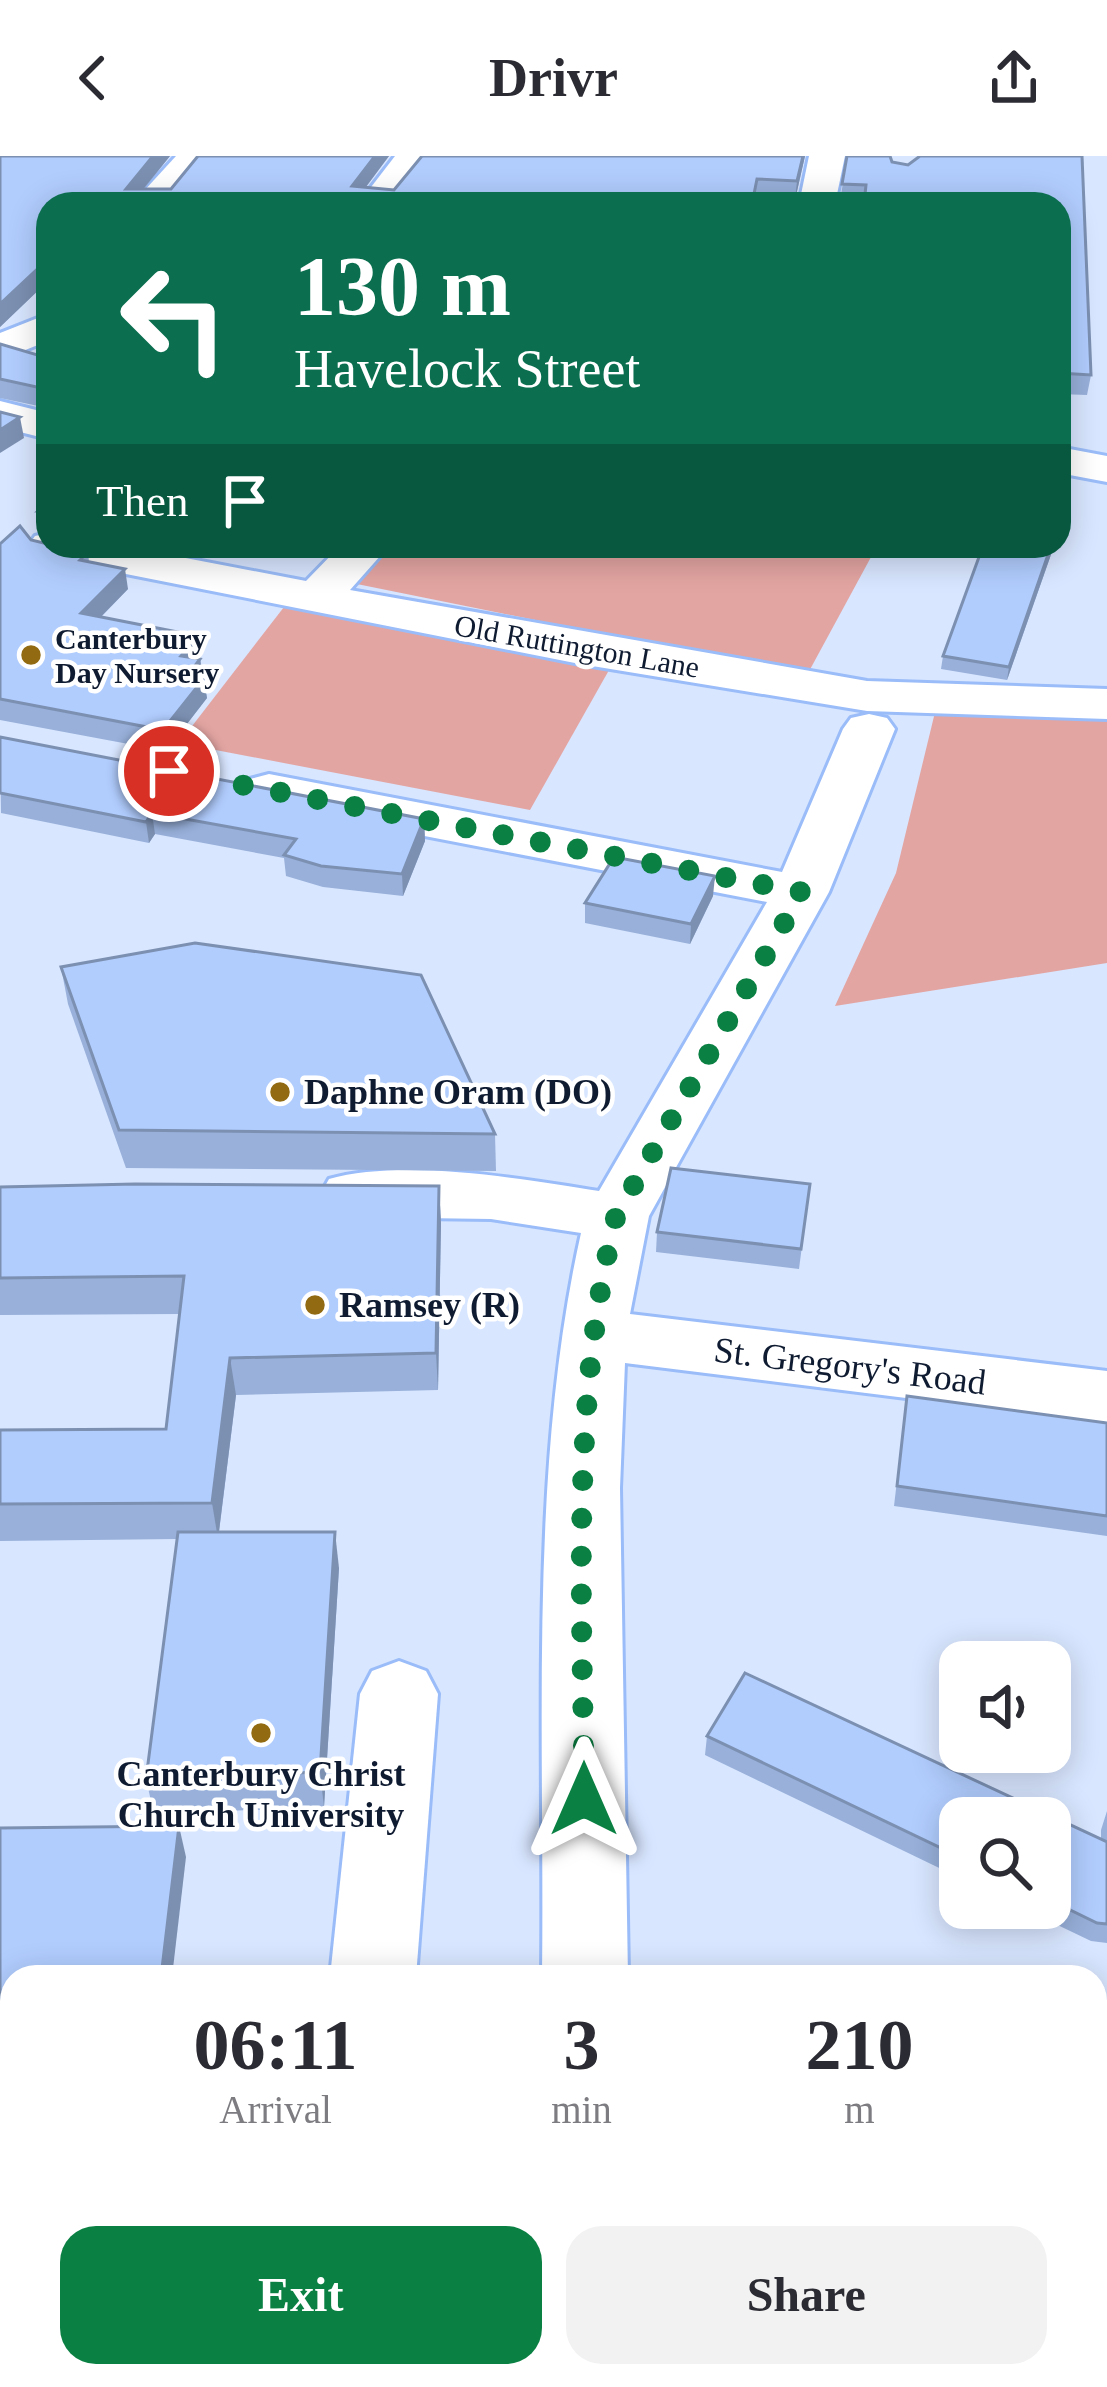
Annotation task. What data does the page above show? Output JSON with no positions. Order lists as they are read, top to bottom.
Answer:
{
  "streets": {
    "main road": ["Old Ruttington Lane", "St. Gregory's Road"]
  },
  "places": [
    "Canterbury Day Nursery",
    "Daphne Oram (DO)",
    "Ramsey (R)",
    "Canterbury Christ Church University"
  ],
  "page": {
    "header": "Drivr",
    "turn": ["130 m", "Havelock Street"],
    "then": "Then",
    "eta": [
      "06:11",
      "Arrival",
      "3",
      "min",
      "210",
      "m"
    ],
    "buttons": ["Exit", "Share"]
  }
}
